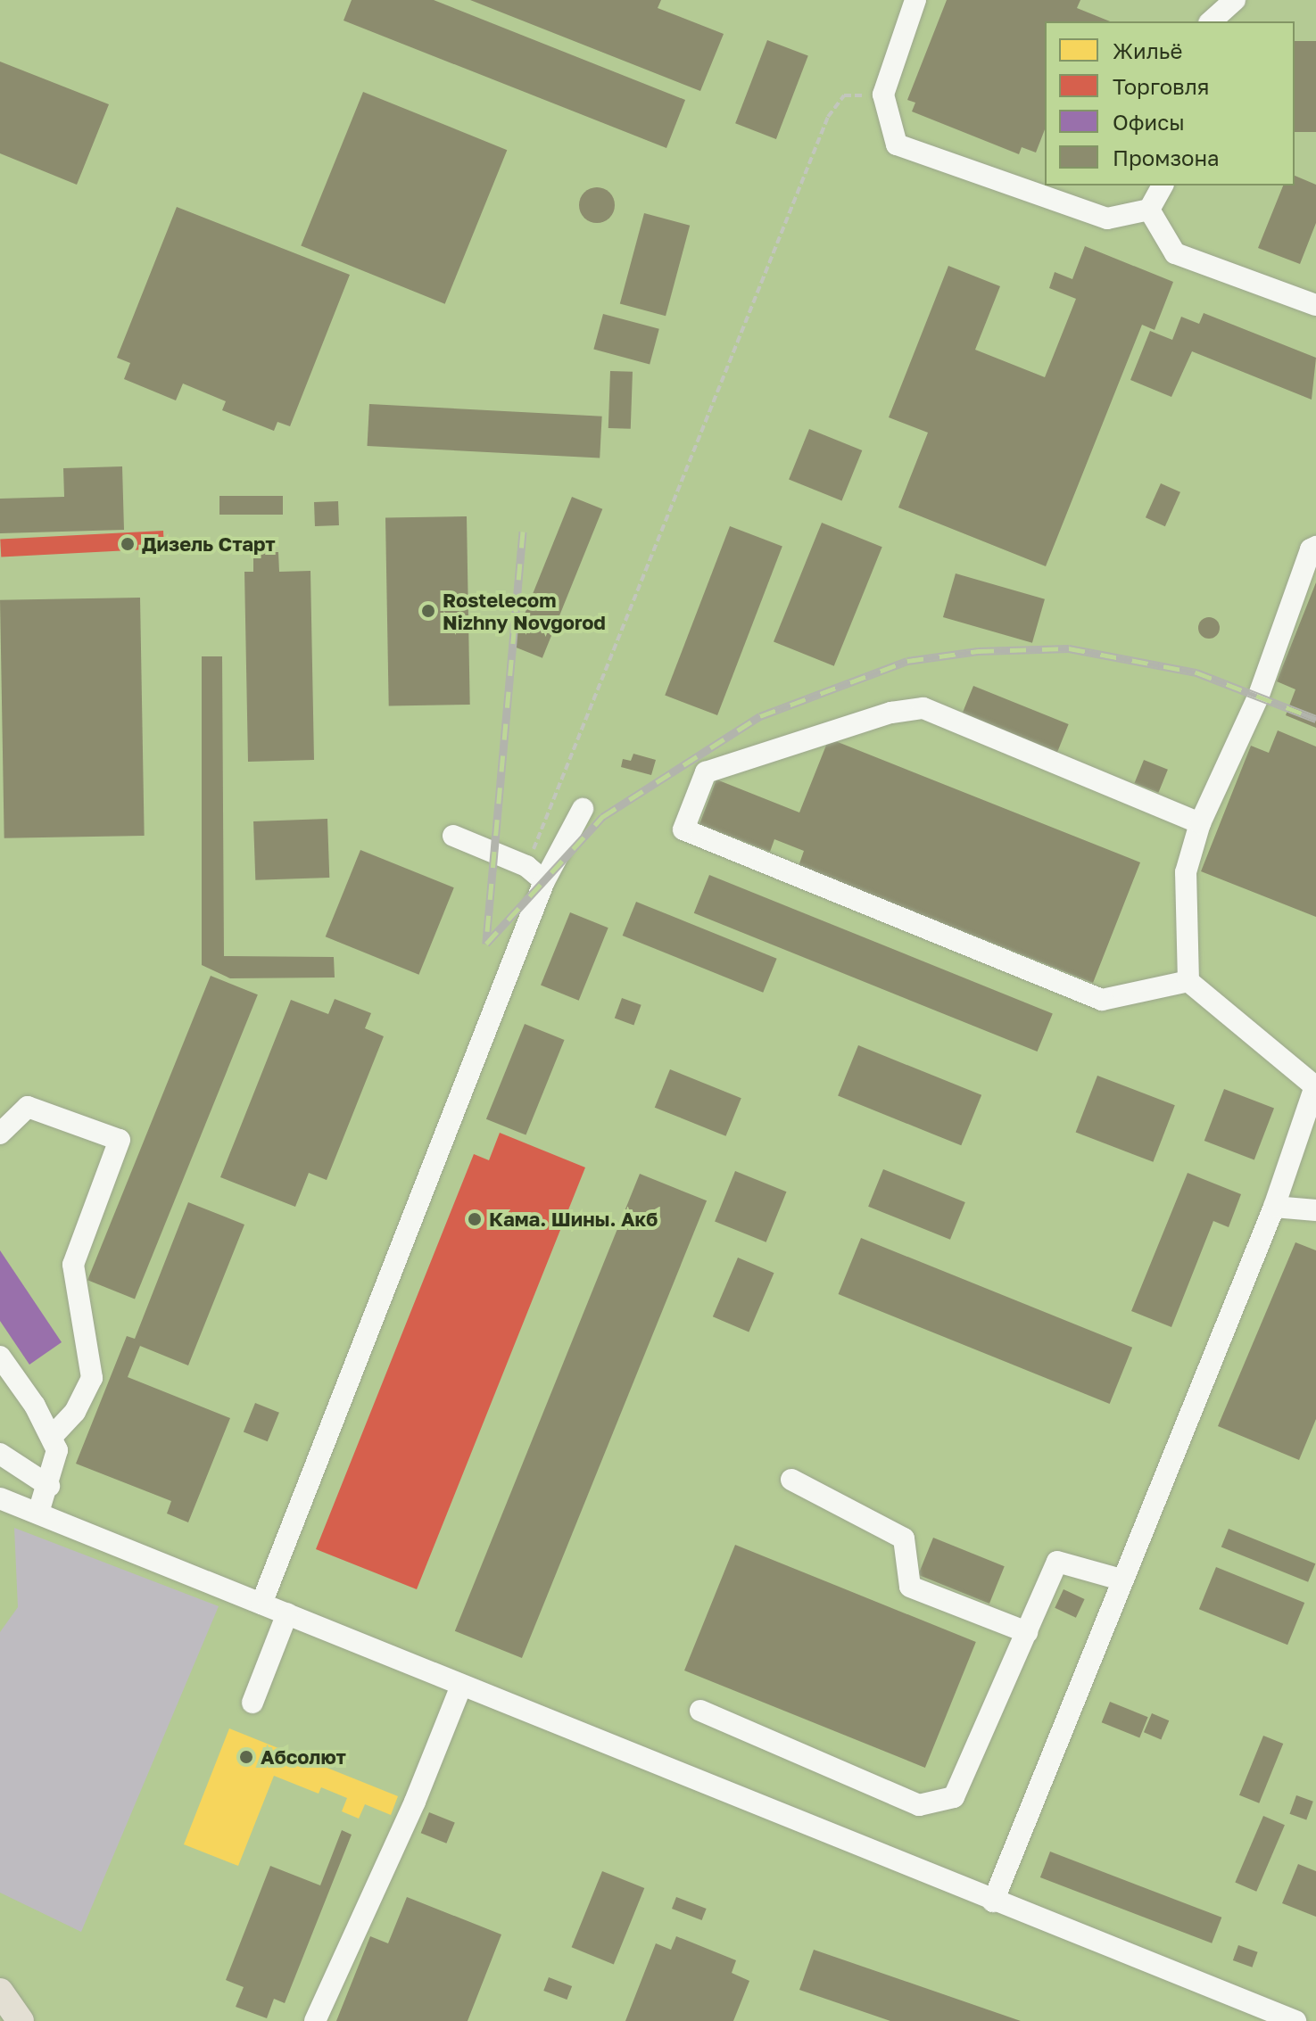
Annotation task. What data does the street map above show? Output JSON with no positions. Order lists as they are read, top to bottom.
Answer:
{
  "places": [
    "Дизель Старт",
    "Rostelecom Nizhny Novgorod",
    "Кама. Шины. Акб",
    "Абсолют"
  ],
  "legend": [
    "Жильё",
    "Торговля",
    "Офисы",
    "Промзона"
  ]
}
